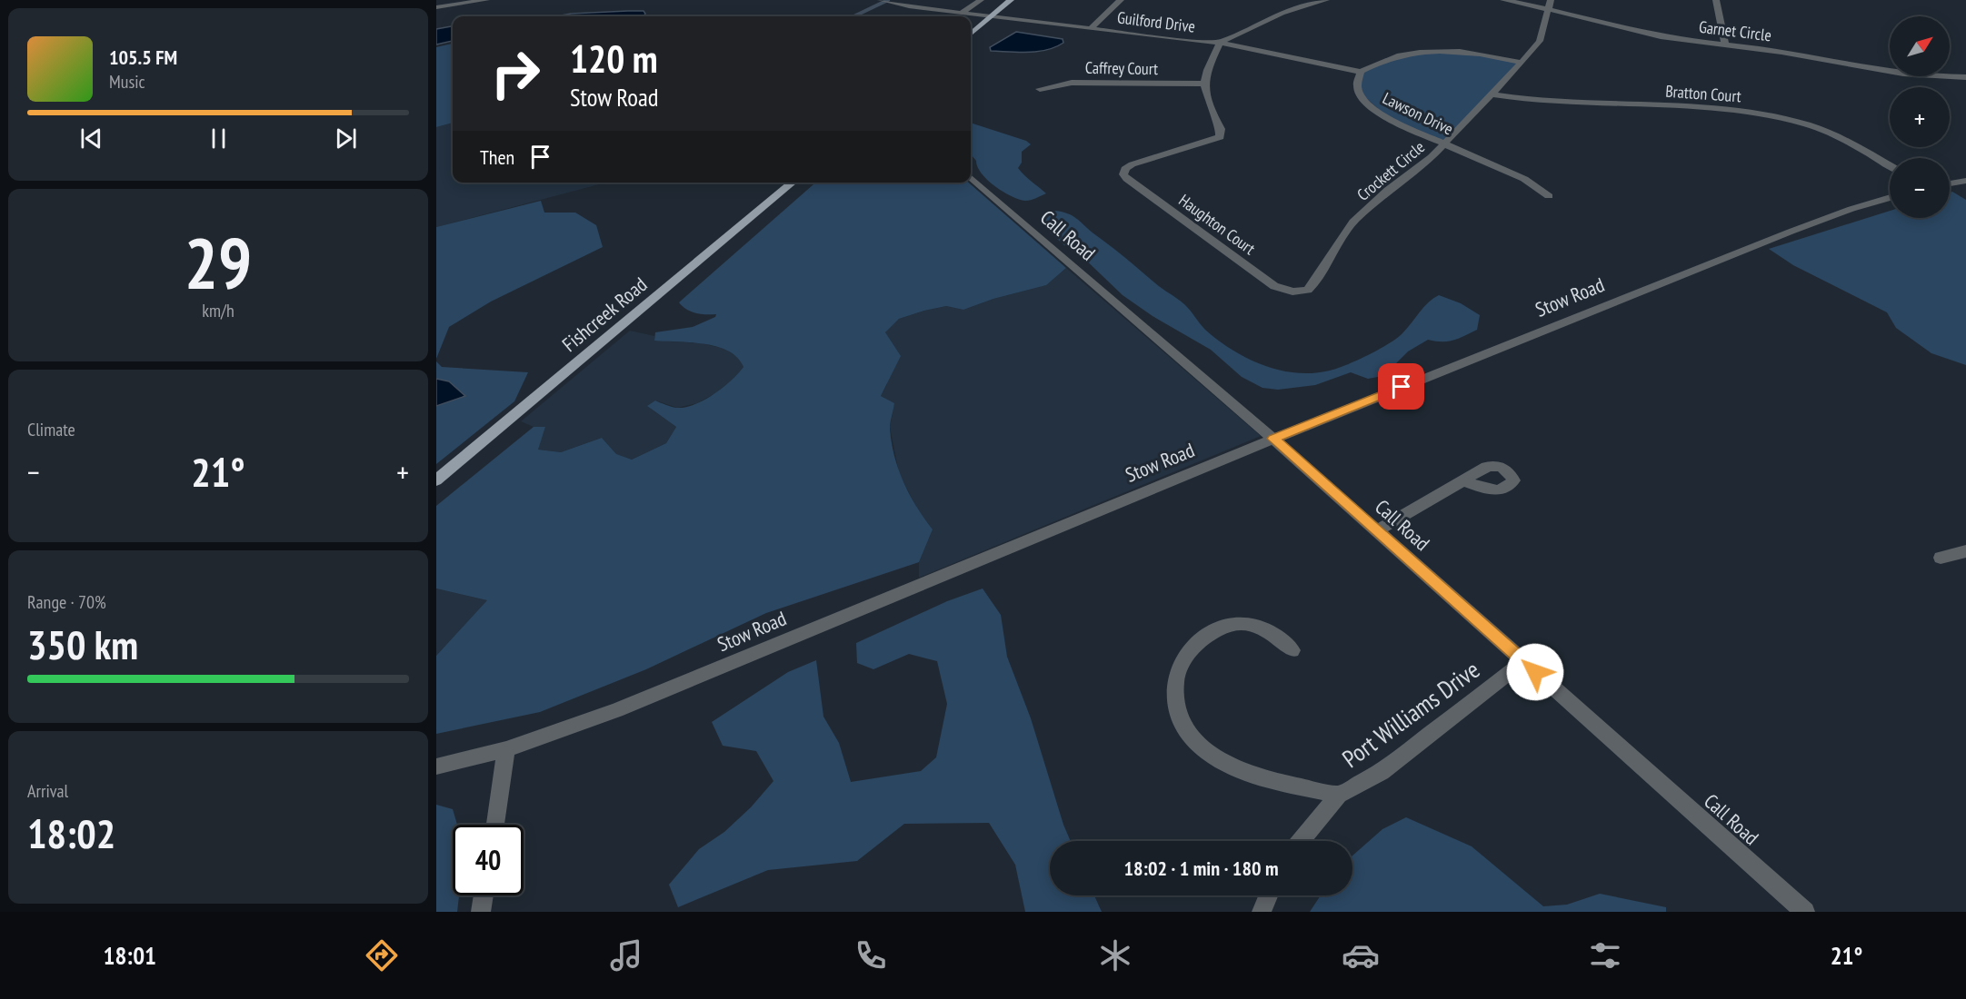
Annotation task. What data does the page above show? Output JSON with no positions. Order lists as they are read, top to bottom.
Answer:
{
  "streets": {
    "main road": ["Fishcreek Road"],
    "street": [
      "Guilford Drive",
      "Garnet Circle",
      "Caffrey Court",
      "Bratton Court",
      "Lawson Drive",
      "Crockett Circle",
      "Haughton Court",
      "Call Road",
      "Stow Road",
      "Port Williams Drive"
    ]
  },
  "crossings": [
    ["Guilford Drive", "Lawson Drive"],
    ["Garnet Circle", "Crockett Circle"],
    ["Caffrey Court", "Haughton Court"],
    ["Bratton Court", "Crockett Circle"],
    ["Lawson Drive", "Crockett Circle"],
    ["Crockett Circle", "Haughton Court"],
    ["Call Road", "Stow Road"],
    ["Call Road", "Port Williams Drive"]
  ],
  "north": "top right",
  "page": {
    "map_buttons": ["+", "−"],
    "turn": ["120 m", "Stow Road"],
    "song": ["105.5 FM", "Music"],
    "then": "Then",
    "tile": [
      ["29", "km/h"],
      "Climate",
      ["Range · 70%", "350 km"],
      ["Arrival", "18:02"]
    ],
    "heat": ["−", "21°", "+"],
    "limit": "40",
    "trip": "18:02 · 1 min · 180 m",
    "tabs": ["18:01", "21°"]
  }
}
